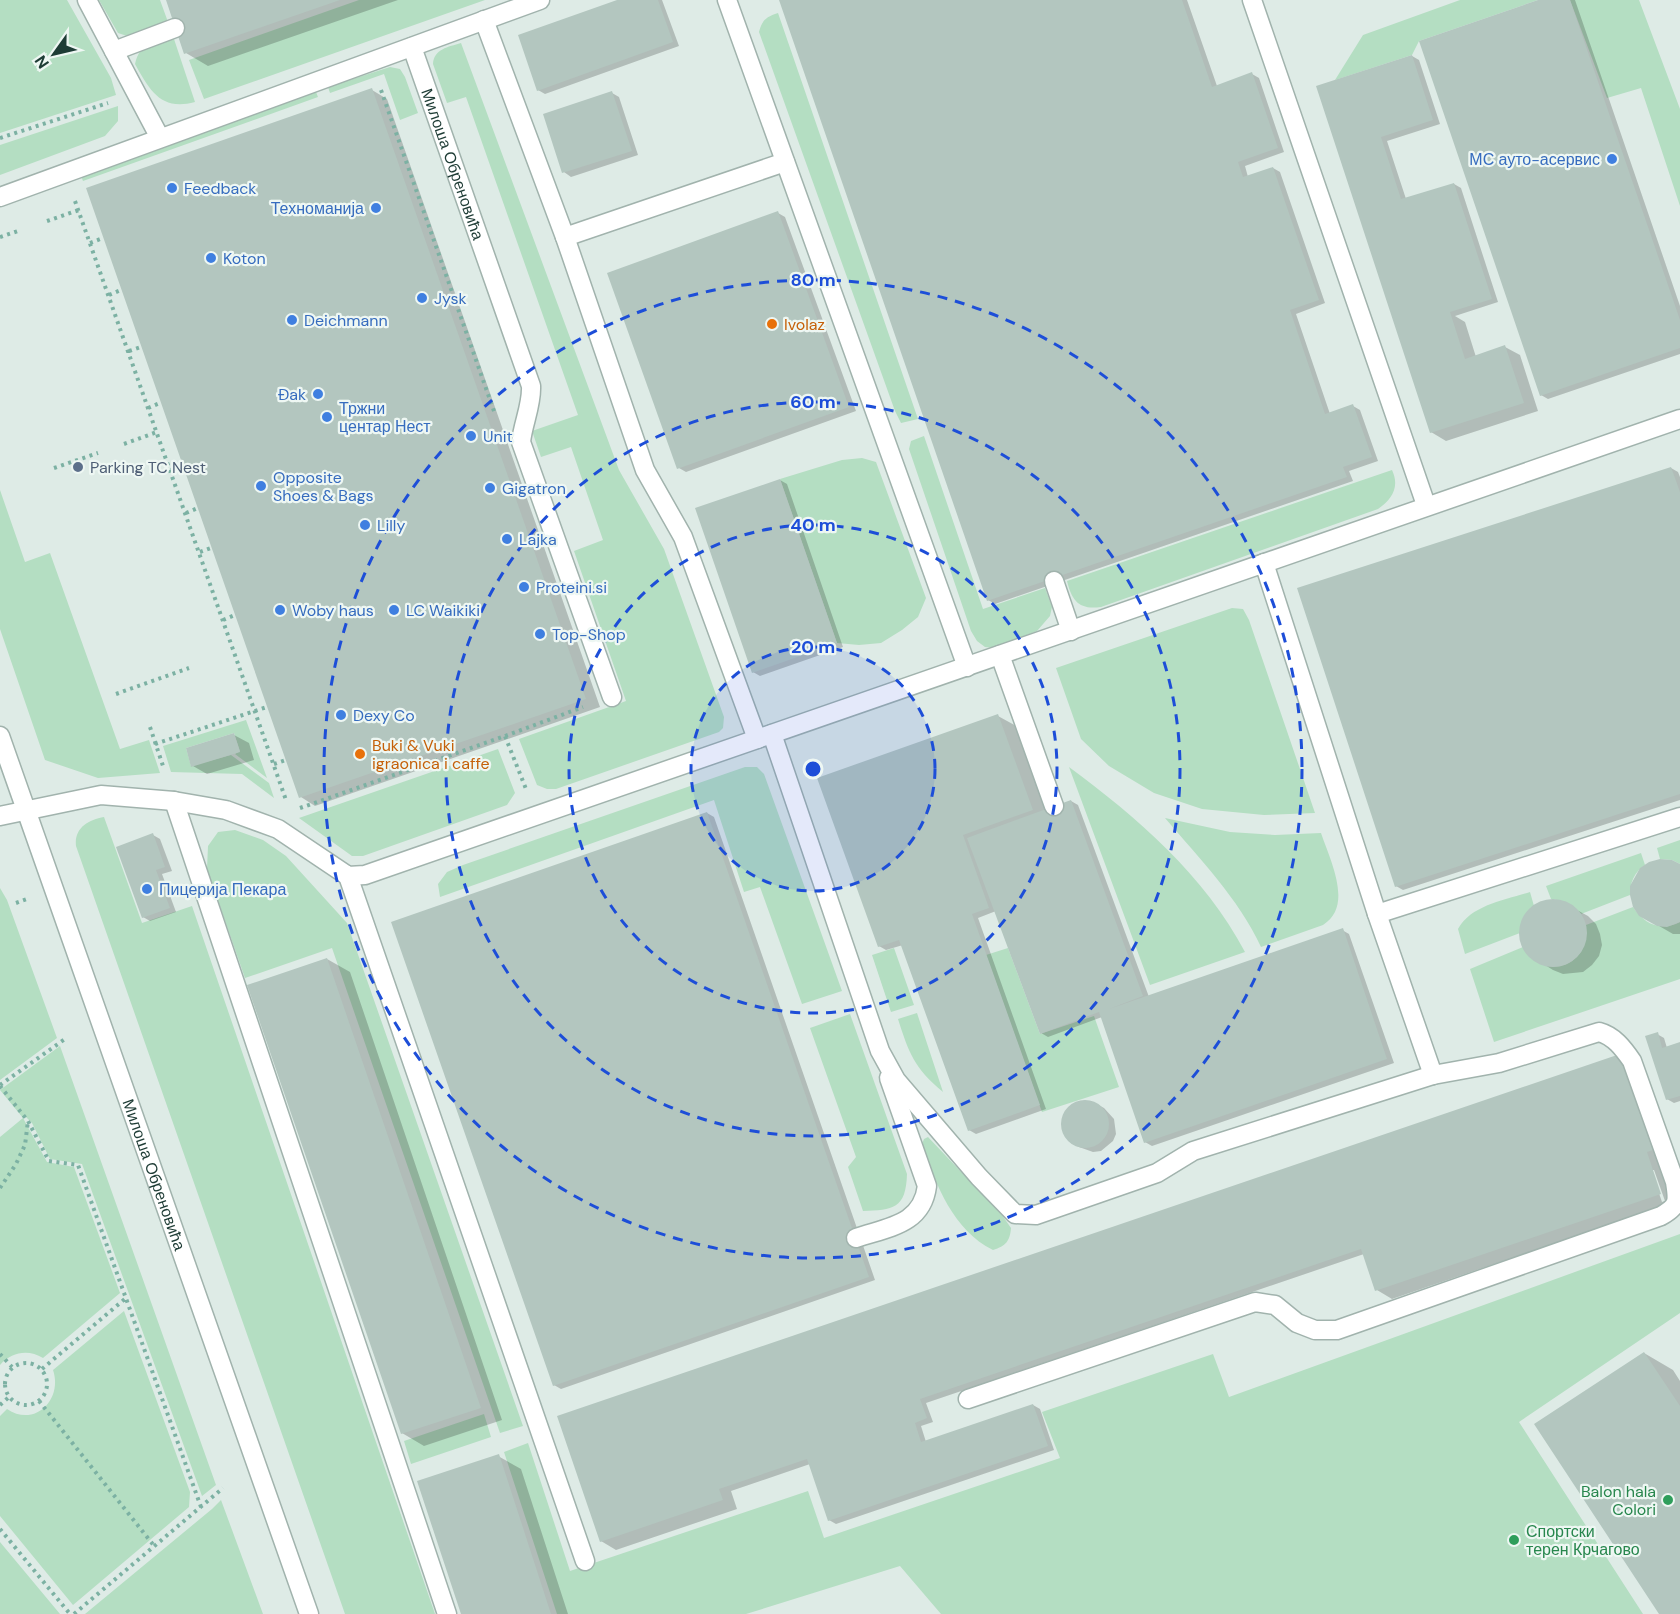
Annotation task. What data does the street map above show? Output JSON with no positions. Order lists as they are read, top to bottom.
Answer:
{
  "streets": {
    "street": ["Милоша Обреновића"]
  },
  "places": [
    "МС ауто-асервис",
    "Feedback",
    "Техноманија",
    "Koton",
    "Jysk",
    "Deichmann",
    "Ivolaz",
    "Đak",
    "Тржни центар Нест",
    "Unit",
    "Parking TC Nest",
    "Opposite Shoes & Bags",
    "Gigatron",
    "Lilly",
    "Lajka",
    "Proteini.si",
    "Woby haus",
    "LC Waikiki",
    "Top-Shop",
    "Dexy Co",
    "Buki & Vuki igraonica i caffe",
    "Пицерија Пекара",
    "Balon hala Colori",
    "Спортски терен Крчагово"
  ],
  "north": "bottom left",
  "rings": [
    "80 m",
    "60 m",
    "40 m",
    "20 m"
  ]
}
